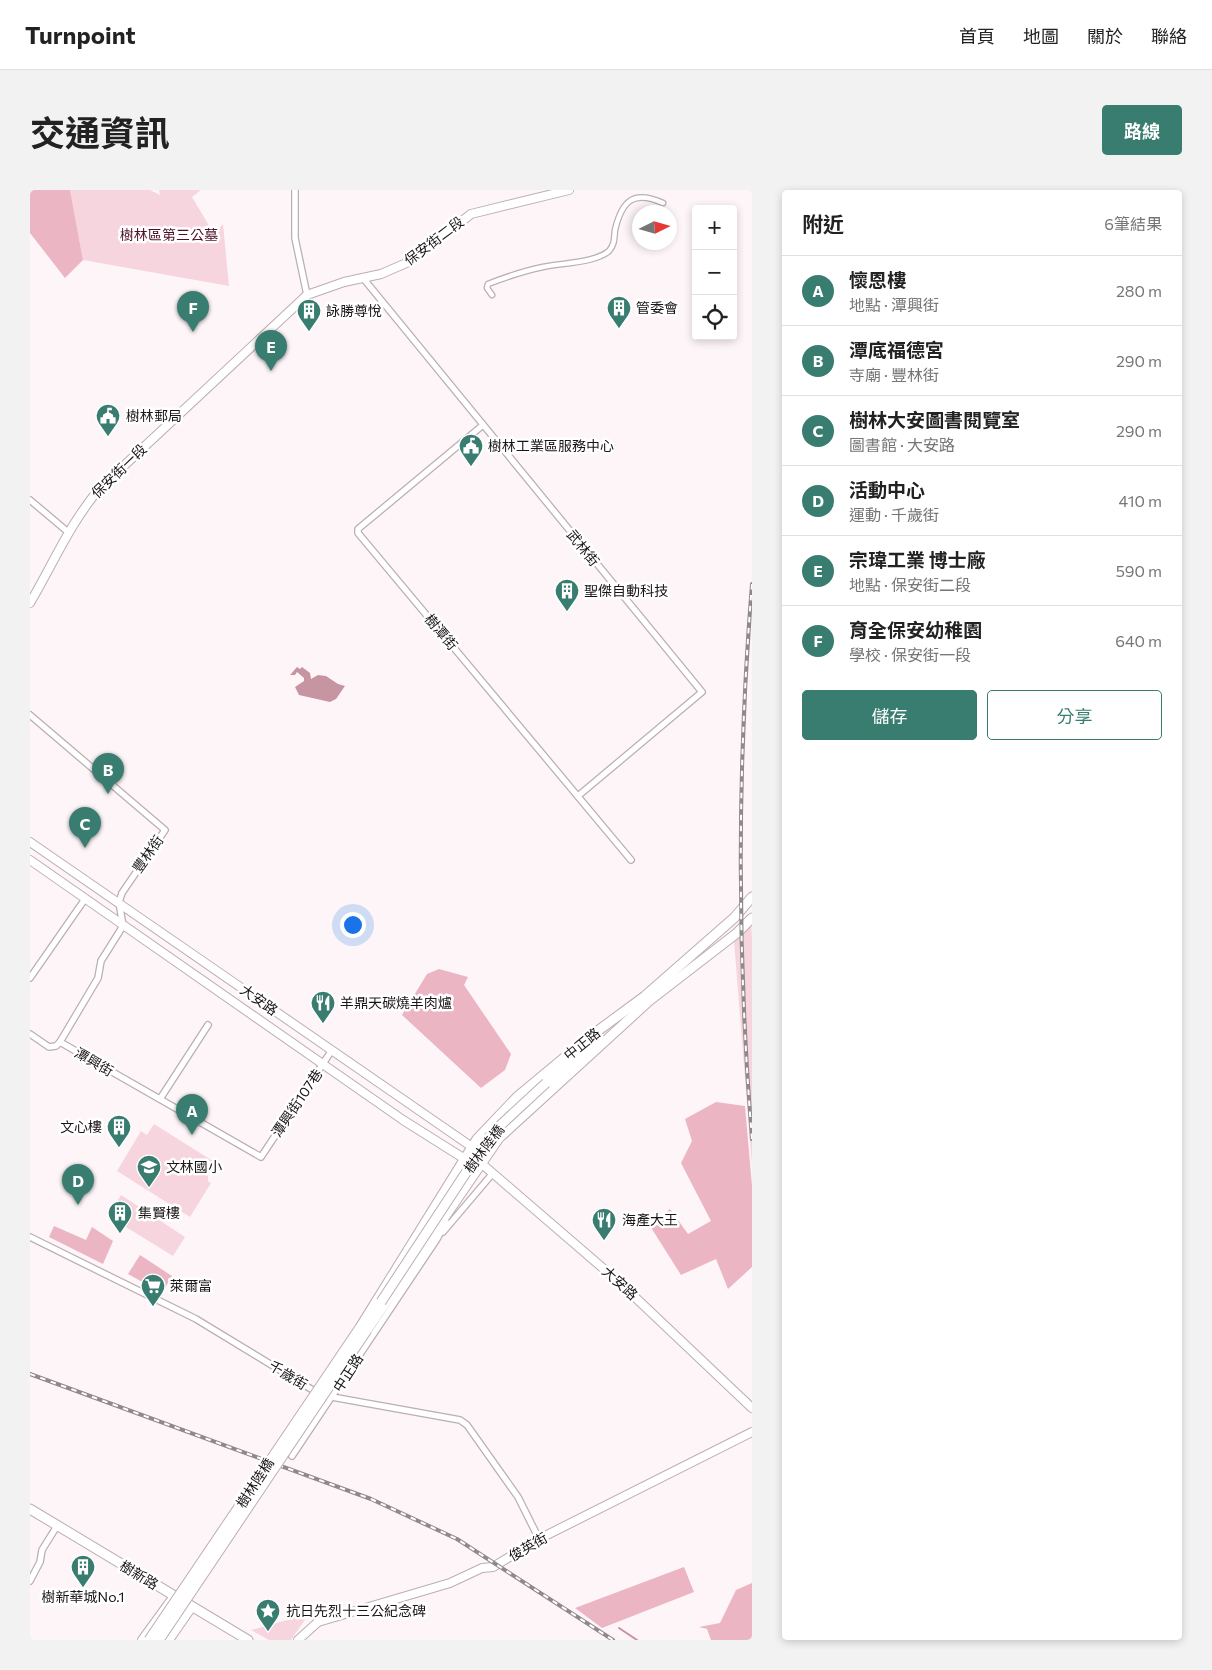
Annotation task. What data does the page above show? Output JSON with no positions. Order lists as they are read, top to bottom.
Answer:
{
  "streets": {
    "main road": ["中正路", "樹林陸橋", "樹新路"],
    "street": [
      "保安街二段",
      "保安街一段",
      "武林街",
      "樹潭街",
      "豐林街",
      "大安路",
      "潭興街",
      "潭興街107巷",
      "千歲街",
      "俊英街"
    ]
  },
  "crossings": [
    ["保安街二段", "保安街一段"],
    ["保安街二段", "武林街"],
    ["武林街", "樹潭街"],
    ["豐林街", "大安路"],
    ["大安路", "中正路"],
    ["大安路", "潭興街107巷"],
    ["中正路", "樹林陸橋"],
    ["中正路", "千歲街"],
    ["潭興街", "潭興街107巷"],
    ["千歲街", "俊英街"]
  ],
  "parks": ["樹林區第三公墓"],
  "places": {
    "building": [
      "管委會",
      "詠勝尊悅",
      "聖傑自動科技",
      "文心樓",
      "集賢樓",
      "樹新華城No.1"
    ],
    "public building": ["樹林郵局", "樹林工業區服務中心"],
    "restaurant": ["羊鼎天碳燒羊肉爐", "海產大王"],
    "school or university": ["文林國小"],
    "supermarket": ["萊爾富"],
    "place": ["抗日先烈十三公紀念碑"]
  },
  "north": "right",
  "page": {
    "header": "Turnpoint",
    "nav": [
      "首頁",
      "地圖",
      "關於",
      "聯絡"
    ],
    "title": "交通資訊",
    "buttons": [
      "路線",
      ["儲存", "分享"]
    ],
    "heading": ["附近", "6筆結果"],
    "map_buttons": ["+", "−"],
    "list": [
      {
        "mark": "A",
        "name": "懷恩樓",
        "note": "地點 · 潭興街",
        "value": "280 m"
      },
      {
        "mark": "B",
        "name": "潭底福德宮",
        "note": "寺廟 · 豐林街",
        "value": "290 m"
      },
      {
        "mark": "C",
        "name": "樹林大安圖書閱覽室",
        "note": "圖書館 · 大安路",
        "value": "290 m"
      },
      {
        "mark": "D",
        "name": "活動中心",
        "note": "運動 · 千歲街",
        "value": "410 m"
      },
      {
        "mark": "E",
        "name": "宗瑋工業 博士廠",
        "note": "地點 · 保安街二段",
        "value": "590 m"
      },
      {
        "mark": "F",
        "name": "育全保安幼稚園",
        "note": "學校 · 保安街一段",
        "value": "640 m"
      }
    ],
    "pins": [
      "F",
      "E",
      "B",
      "C",
      "A",
      "D"
    ]
  }
}
